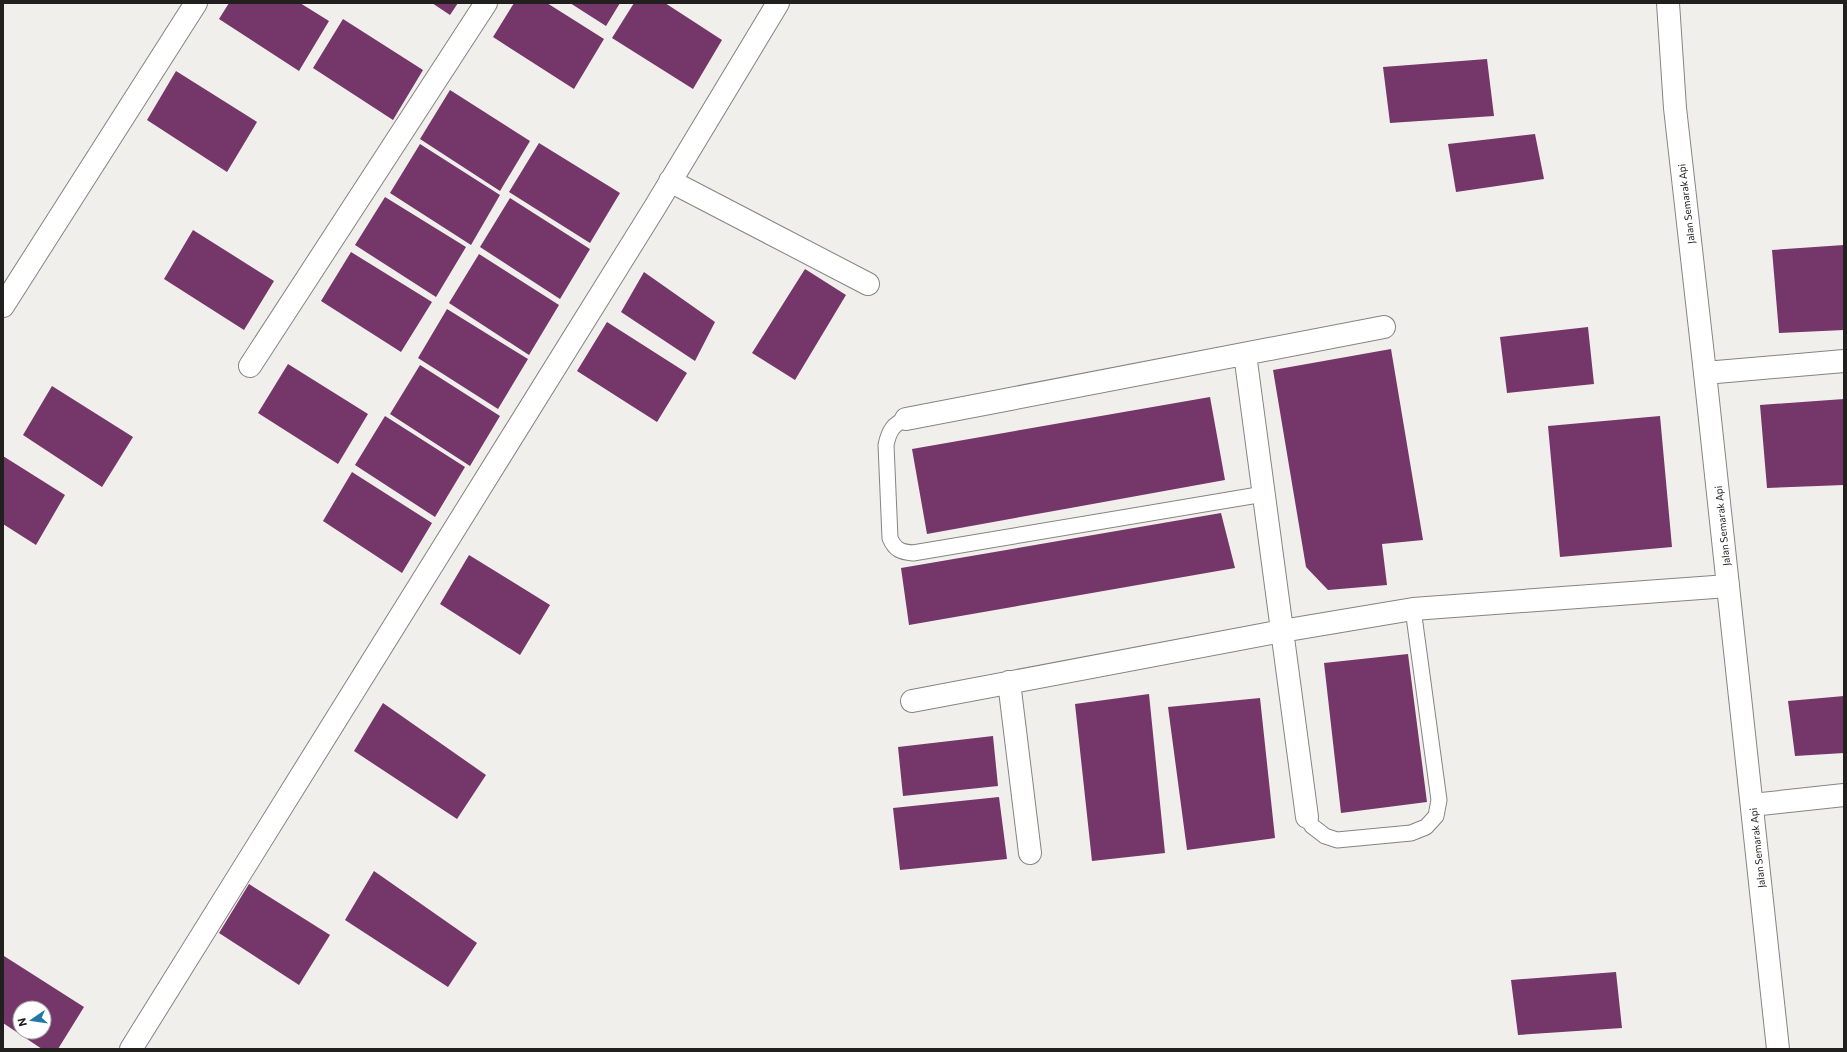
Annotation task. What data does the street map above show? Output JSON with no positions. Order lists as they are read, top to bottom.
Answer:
{
  "streets": {
    "street": ["Jalan Semarak Api"]
  },
  "north": "left"
}
